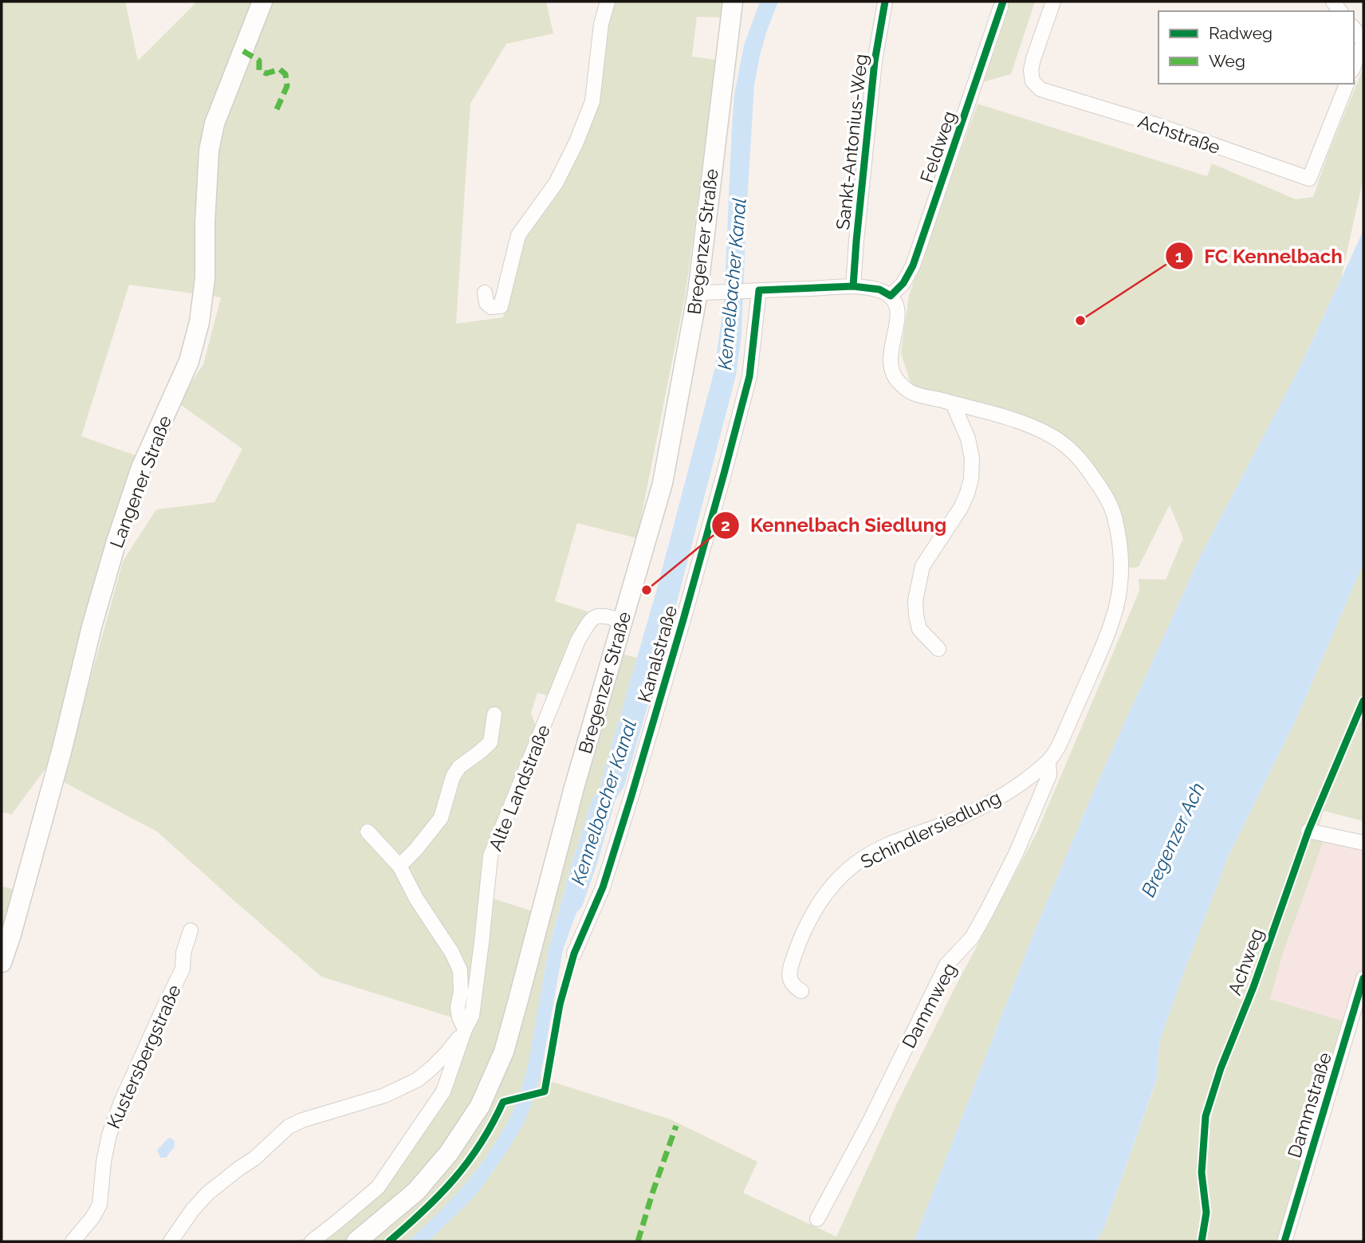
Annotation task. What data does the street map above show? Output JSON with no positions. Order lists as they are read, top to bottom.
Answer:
{
  "streets": {
    "main road": ["Bregenzer Straße", "Langener Straße"],
    "street": [
      "Achstraße",
      "Sankt-Antonius-Weg",
      "Feldweg",
      "Kanalstraße",
      "Alte Landstraße",
      "Schindlersiedlung",
      "Dammweg",
      "Kustersbergstraße",
      "Dammstraße"
    ],
    "cycle path": ["Achweg"]
  },
  "crossings": [
    ["Feldweg", "Schindlersiedlung"],
    ["Bregenzer Straße", "Alte Landstraße"],
    ["Schindlersiedlung", "Dammweg"]
  ],
  "water": ["Kennelbacher Kanal", "Bregenzer Ach"],
  "places": ["FC Kennelbach", "Kennelbach Siedlung"],
  "legend": ["Radweg", "Weg"]
}
